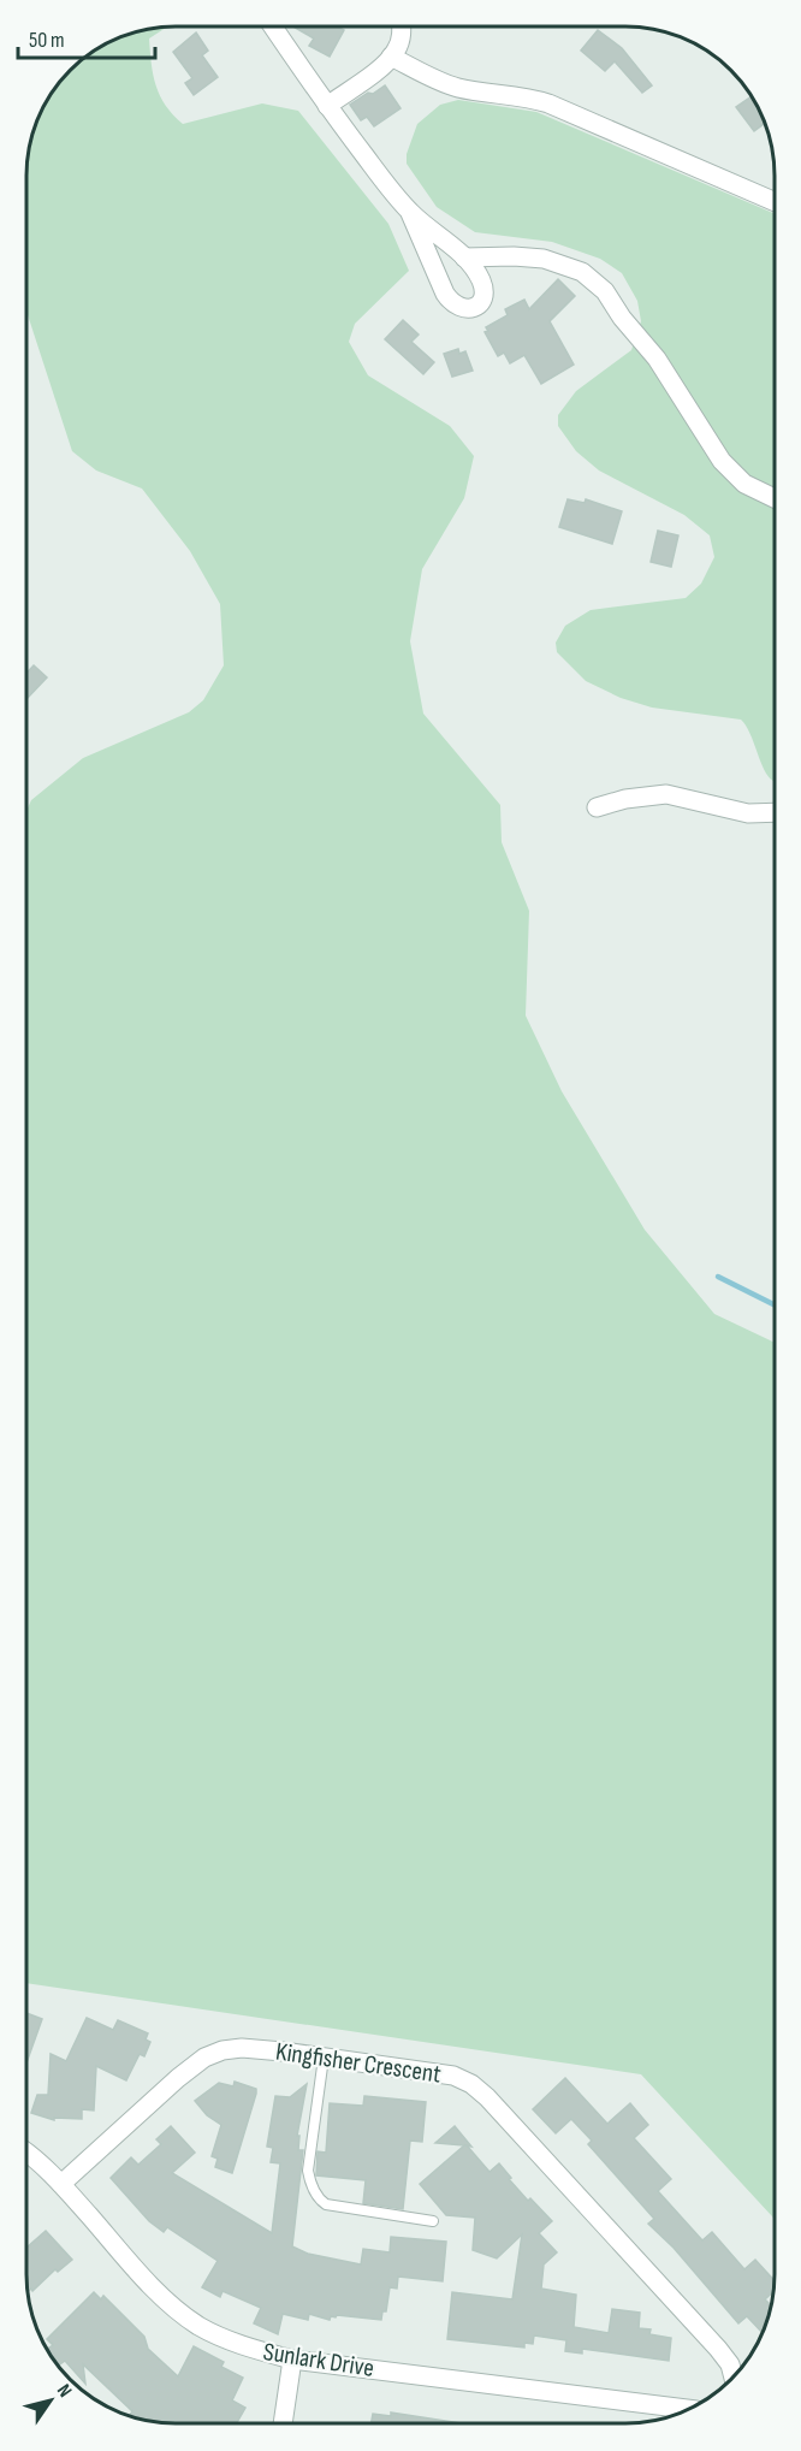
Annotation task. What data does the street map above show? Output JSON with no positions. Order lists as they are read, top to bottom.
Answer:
{
  "streets": {
    "street": ["Kingfisher Crescent", "Sunlark Drive"]
  },
  "crossings": [
    ["Kingfisher Crescent", "Sunlark Drive"]
  ],
  "scale_bar": "50 m",
  "north": "top right"
}
